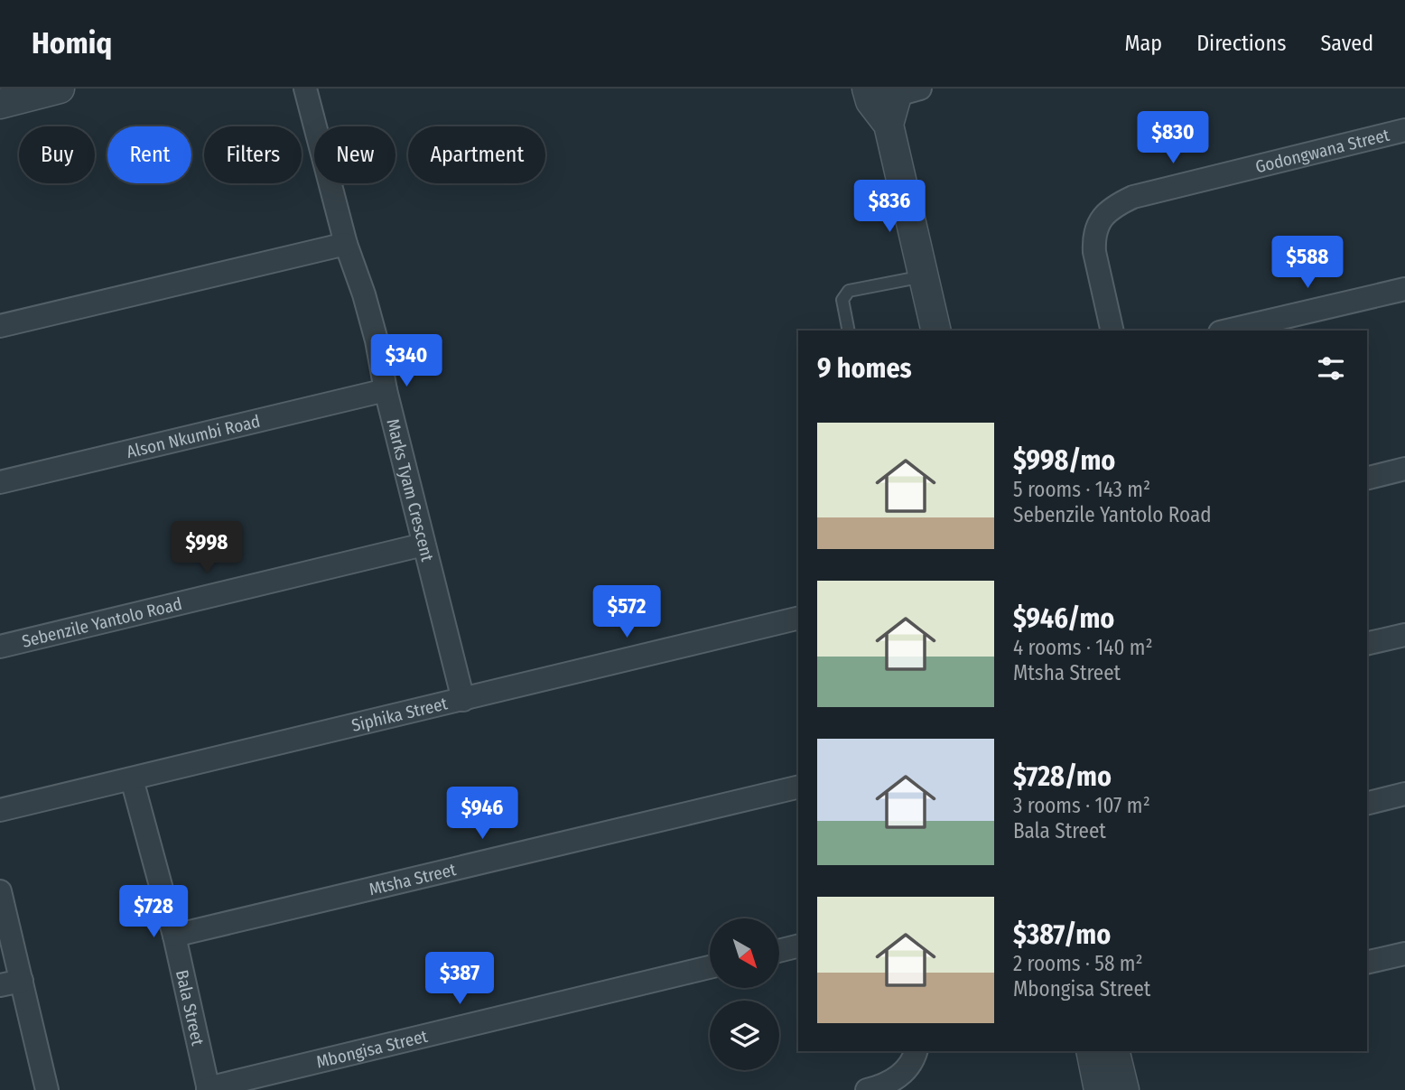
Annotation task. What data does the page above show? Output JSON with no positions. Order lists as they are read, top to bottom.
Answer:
{
  "streets": {
    "street": [
      "Godongwana Street",
      "Alson Nkumbi Road",
      "Marks Tyam Crescent",
      "Sebenzile Yantolo Road",
      "Siphika Street",
      "Mtsha Street",
      "Bala Street",
      "Mbongisa Street"
    ]
  },
  "crossings": [
    ["Alson Nkumbi Road", "Marks Tyam Crescent"],
    ["Marks Tyam Crescent", "Sebenzile Yantolo Road"],
    ["Marks Tyam Crescent", "Siphika Street"],
    ["Siphika Street", "Bala Street"],
    ["Mtsha Street", "Bala Street"],
    ["Bala Street", "Mbongisa Street"]
  ],
  "north": "bottom right",
  "page": {
    "header": "Homiq",
    "nav": ["Map", "Directions", "Saved"],
    "price": [
      "$830",
      "$836",
      "$588",
      "$340",
      "$998",
      "$572",
      "$946",
      "$728",
      "$387"
    ],
    "chip": [
      "Buy",
      "Rent",
      "Filters",
      "New",
      "Apartment"
    ],
    "heading": "9 homes",
    "list": [
      {
        "name": "$998/mo",
        "note": "5 rooms · 143 m² · Sebenzile Yantolo Road"
      },
      {
        "name": "$946/mo",
        "note": "4 rooms · 140 m² · Mtsha Street"
      },
      {
        "name": "$728/mo",
        "note": "3 rooms · 107 m² · Bala Street"
      },
      {
        "name": "$387/mo",
        "note": "2 rooms · 58 m² · Mbongisa Street"
      }
    ]
  }
}
